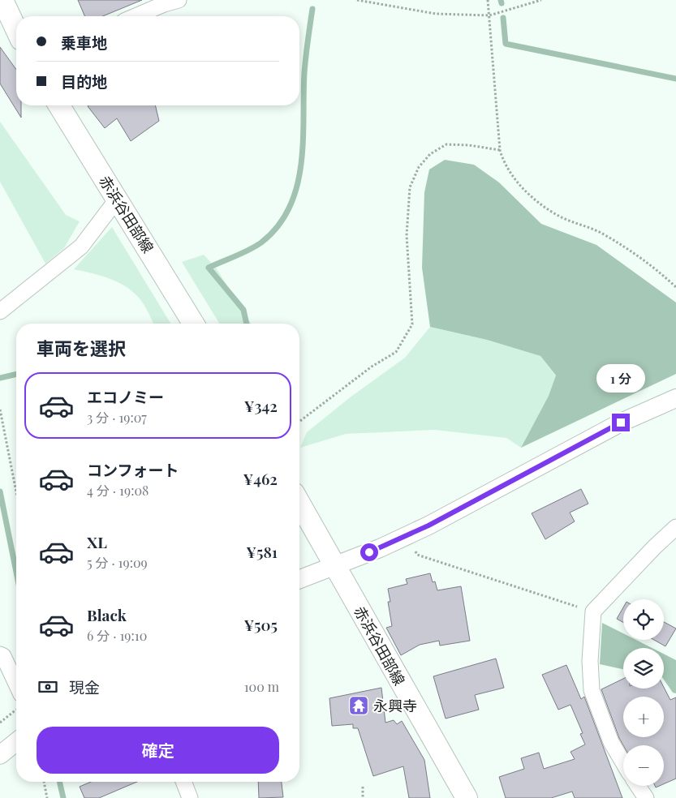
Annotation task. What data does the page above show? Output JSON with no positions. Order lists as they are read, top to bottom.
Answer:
{
  "streets": {
    "main road": ["赤浜谷田部線"]
  },
  "places": {
    "temple": ["永興寺"]
  },
  "page": {
    "banner": ["乗車地", "目的地"],
    "heading": "車両を選択",
    "bubble": "1 分",
    "list": [
      {
        "name": "エコノミー",
        "note": "3 分 · 19:07",
        "value": "¥342"
      },
      {
        "name": "コンフォート",
        "note": "4 分 · 19:08",
        "value": "¥462"
      },
      {
        "name": "XL",
        "note": "5 分 · 19:09",
        "value": "¥581"
      },
      {
        "name": "Black",
        "note": "6 分 · 19:10",
        "value": "¥505"
      }
    ],
    "map_buttons": ["+", "−"],
    "pay": ["現金", "100 m"],
    "buttons": "確定"
  }
}
